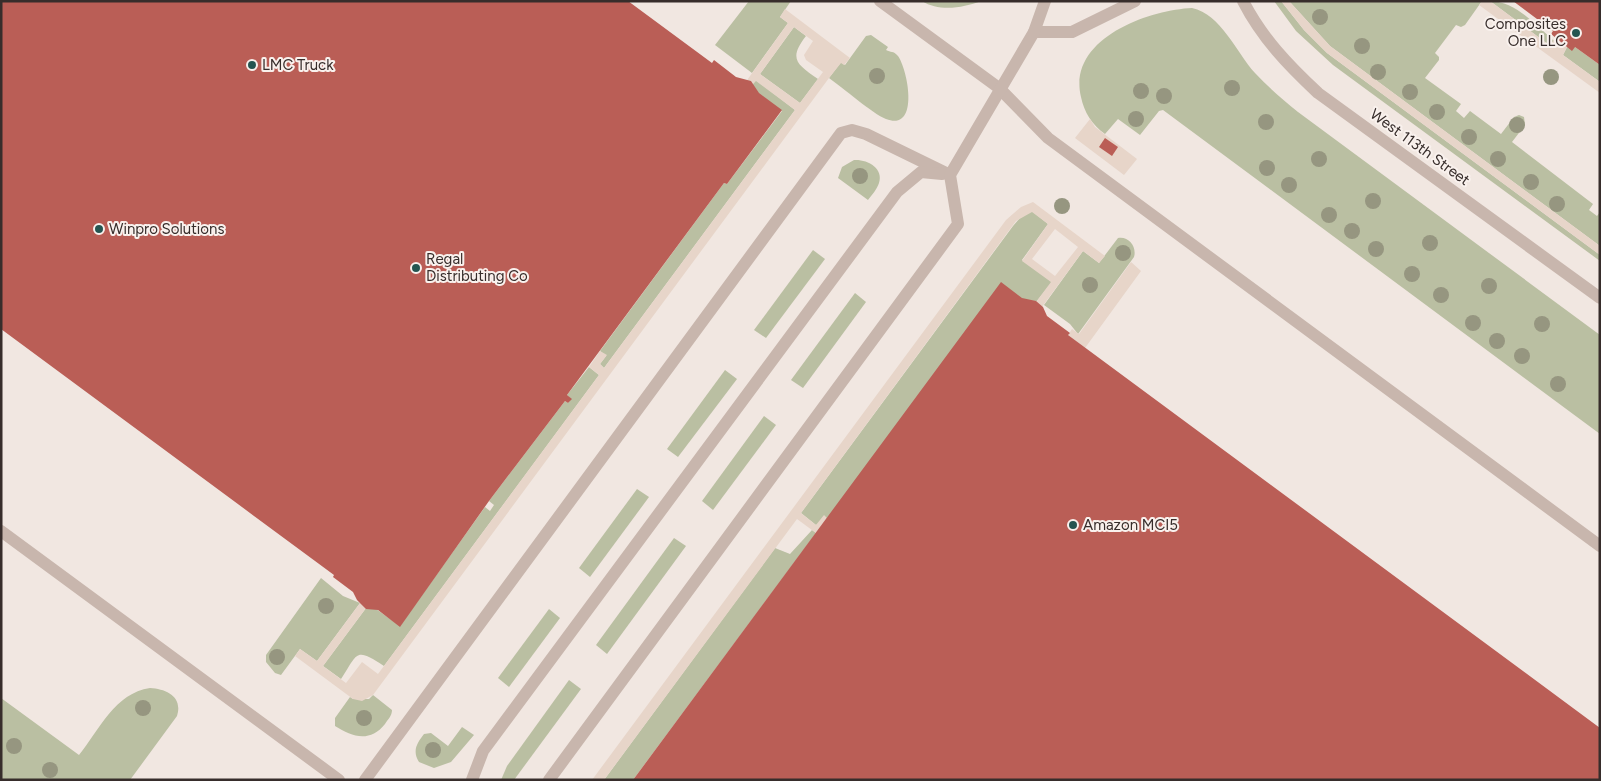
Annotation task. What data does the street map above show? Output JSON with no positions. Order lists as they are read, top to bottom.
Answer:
{
  "streets": {
    "street": ["West 113th Street"]
  },
  "places": [
    "Composites One LLC",
    "LMC Truck",
    "Winpro Solutions",
    "Regal Distributing Co",
    "Amazon MCI5"
  ]
}
